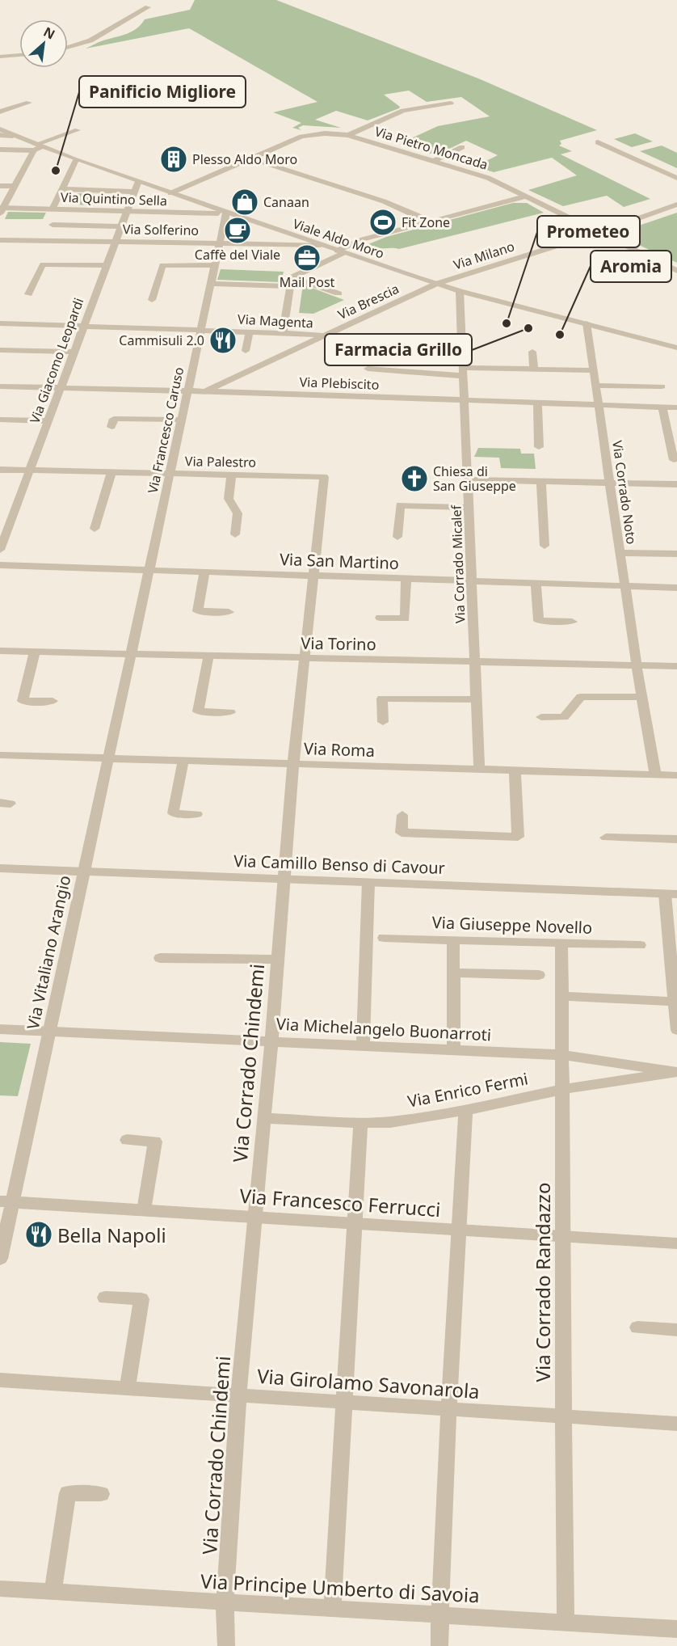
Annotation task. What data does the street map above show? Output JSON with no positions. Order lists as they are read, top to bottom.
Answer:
{
  "streets": {
    "street": [
      "Via Pietro Moncada",
      "Via Quintino Sella",
      "Via Solferino",
      "Viale Aldo Moro",
      "Via Milano",
      "Via Brescia",
      "Via Magenta",
      "Via Giacomo Leopardi",
      "Via Plebiscito",
      "Via Francesco Caruso",
      "Via Palestro",
      "Via Corrado Noto",
      "Via San Martino",
      "Via Corrado Micalef",
      "Via Torino",
      "Via Roma",
      "Via Camillo Benso di Cavour",
      "Via Giuseppe Novello",
      "Via Vitaliano Arangio",
      "Via Michelangelo Buonarroti",
      "Via Corrado Chindemi",
      "Via Enrico Fermi",
      "Via Francesco Ferrucci",
      "Via Corrado Randazzo",
      "Via Girolamo Savonarola",
      "Via Principe Umberto di Savoia"
    ]
  },
  "crossings": [
    ["Via Pietro Moncada", "Viale Aldo Moro"],
    ["Via Pietro Moncada", "Via Milano"],
    ["Via Quintino Sella", "Viale Aldo Moro"],
    ["Via Quintino Sella", "Via Giacomo Leopardi"],
    ["Via Quintino Sella", "Via Francesco Caruso"],
    ["Via Solferino", "Viale Aldo Moro"],
    ["Via Solferino", "Via Giacomo Leopardi"],
    ["Via Solferino", "Via Francesco Caruso"],
    ["Viale Aldo Moro", "Via Milano"],
    ["Viale Aldo Moro", "Via Brescia"],
    ["Viale Aldo Moro", "Via Giacomo Leopardi"],
    ["Viale Aldo Moro", "Via Francesco Caruso"],
    ["Viale Aldo Moro", "Via Corrado Noto"],
    ["Viale Aldo Moro", "Via Corrado Micalef"],
    ["Via Milano", "Via Brescia"],
    ["Via Brescia", "Via Magenta"],
    ["Via Brescia", "Via Plebiscito"],
    ["Via Magenta", "Via Giacomo Leopardi"],
    ["Via Magenta", "Via Francesco Caruso"],
    ["Via Magenta", "Via Corrado Micalef"],
    ["Via Giacomo Leopardi", "Via Plebiscito"],
    ["Via Giacomo Leopardi", "Via Palestro"],
    ["Via Plebiscito", "Via Francesco Caruso"],
    ["Via Plebiscito", "Via Corrado Noto"],
    ["Via Plebiscito", "Via Corrado Micalef"],
    ["Via Francesco Caruso", "Via Palestro"],
    ["Via Francesco Caruso", "Via San Martino"],
    ["Via Francesco Caruso", "Via Torino"],
    ["Via Francesco Caruso", "Via Vitaliano Arangio"],
    ["Via Palestro", "Via Corrado Chindemi"],
    ["Via Corrado Noto", "Via San Martino"],
    ["Via Corrado Noto", "Via Torino"],
    ["Via Corrado Noto", "Via Roma"],
    ["Via San Martino", "Via Corrado Micalef"],
    ["Via San Martino", "Via Corrado Chindemi"],
    ["Via Corrado Micalef", "Via Torino"],
    ["Via Corrado Micalef", "Via Roma"],
    ["Via Torino", "Via Vitaliano Arangio"],
    ["Via Torino", "Via Corrado Chindemi"],
    ["Via Roma", "Via Vitaliano Arangio"],
    ["Via Roma", "Via Corrado Chindemi"],
    ["Via Camillo Benso di Cavour", "Via Vitaliano Arangio"],
    ["Via Camillo Benso di Cavour", "Via Corrado Chindemi"],
    ["Via Giuseppe Novello", "Via Corrado Randazzo"],
    ["Via Vitaliano Arangio", "Via Michelangelo Buonarroti"],
    ["Via Vitaliano Arangio", "Via Francesco Ferrucci"],
    ["Via Michelangelo Buonarroti", "Via Corrado Chindemi"],
    ["Via Michelangelo Buonarroti", "Via Enrico Fermi"],
    ["Via Michelangelo Buonarroti", "Via Corrado Randazzo"],
    ["Via Corrado Chindemi", "Via Enrico Fermi"],
    ["Via Corrado Chindemi", "Via Francesco Ferrucci"],
    ["Via Corrado Chindemi", "Via Girolamo Savonarola"],
    ["Via Corrado Chindemi", "Via Principe Umberto di Savoia"],
    ["Via Enrico Fermi", "Via Corrado Randazzo"],
    ["Via Francesco Ferrucci", "Via Corrado Randazzo"],
    ["Via Corrado Randazzo", "Via Girolamo Savonarola"],
    ["Via Corrado Randazzo", "Via Principe Umberto di Savoia"]
  ],
  "places": {
    "building": ["Plesso Aldo Moro"],
    "other": [
      "Panificio Migliore",
      "Prometeo",
      "Farmacia Grillo",
      "Aromia"
    ],
    "shop": ["Canaan"],
    "sports": ["Fit Zone"],
    "cafe": ["Caffè del Viale"],
    "office": ["Mail Post"],
    "restaurant": ["Cammisuli 2.0", "Bella Napoli"],
    "church": ["Chiesa di San Giuseppe"]
  },
  "north": "top right"
}
